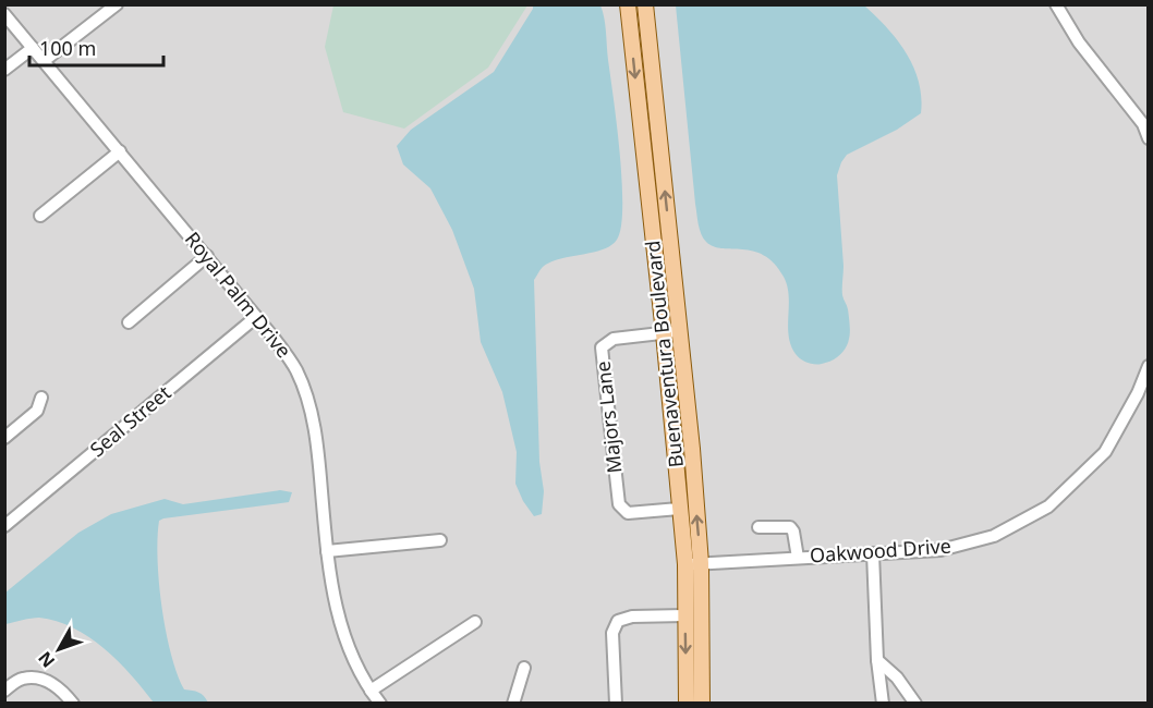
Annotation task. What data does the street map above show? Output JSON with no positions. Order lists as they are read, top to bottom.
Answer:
{
  "streets": {
    "main road": ["Buenaventura Boulevard"],
    "street": [
      "Royal Palm Drive",
      "Majors Lane",
      "Seal Street",
      "Oakwood Drive"
    ]
  },
  "crossings": [
    ["Royal Palm Drive", "Seal Street"],
    ["Buenaventura Boulevard", "Majors Lane"],
    ["Buenaventura Boulevard", "Oakwood Drive"]
  ],
  "scale_bar": "100 m",
  "north": "bottom left"
}
